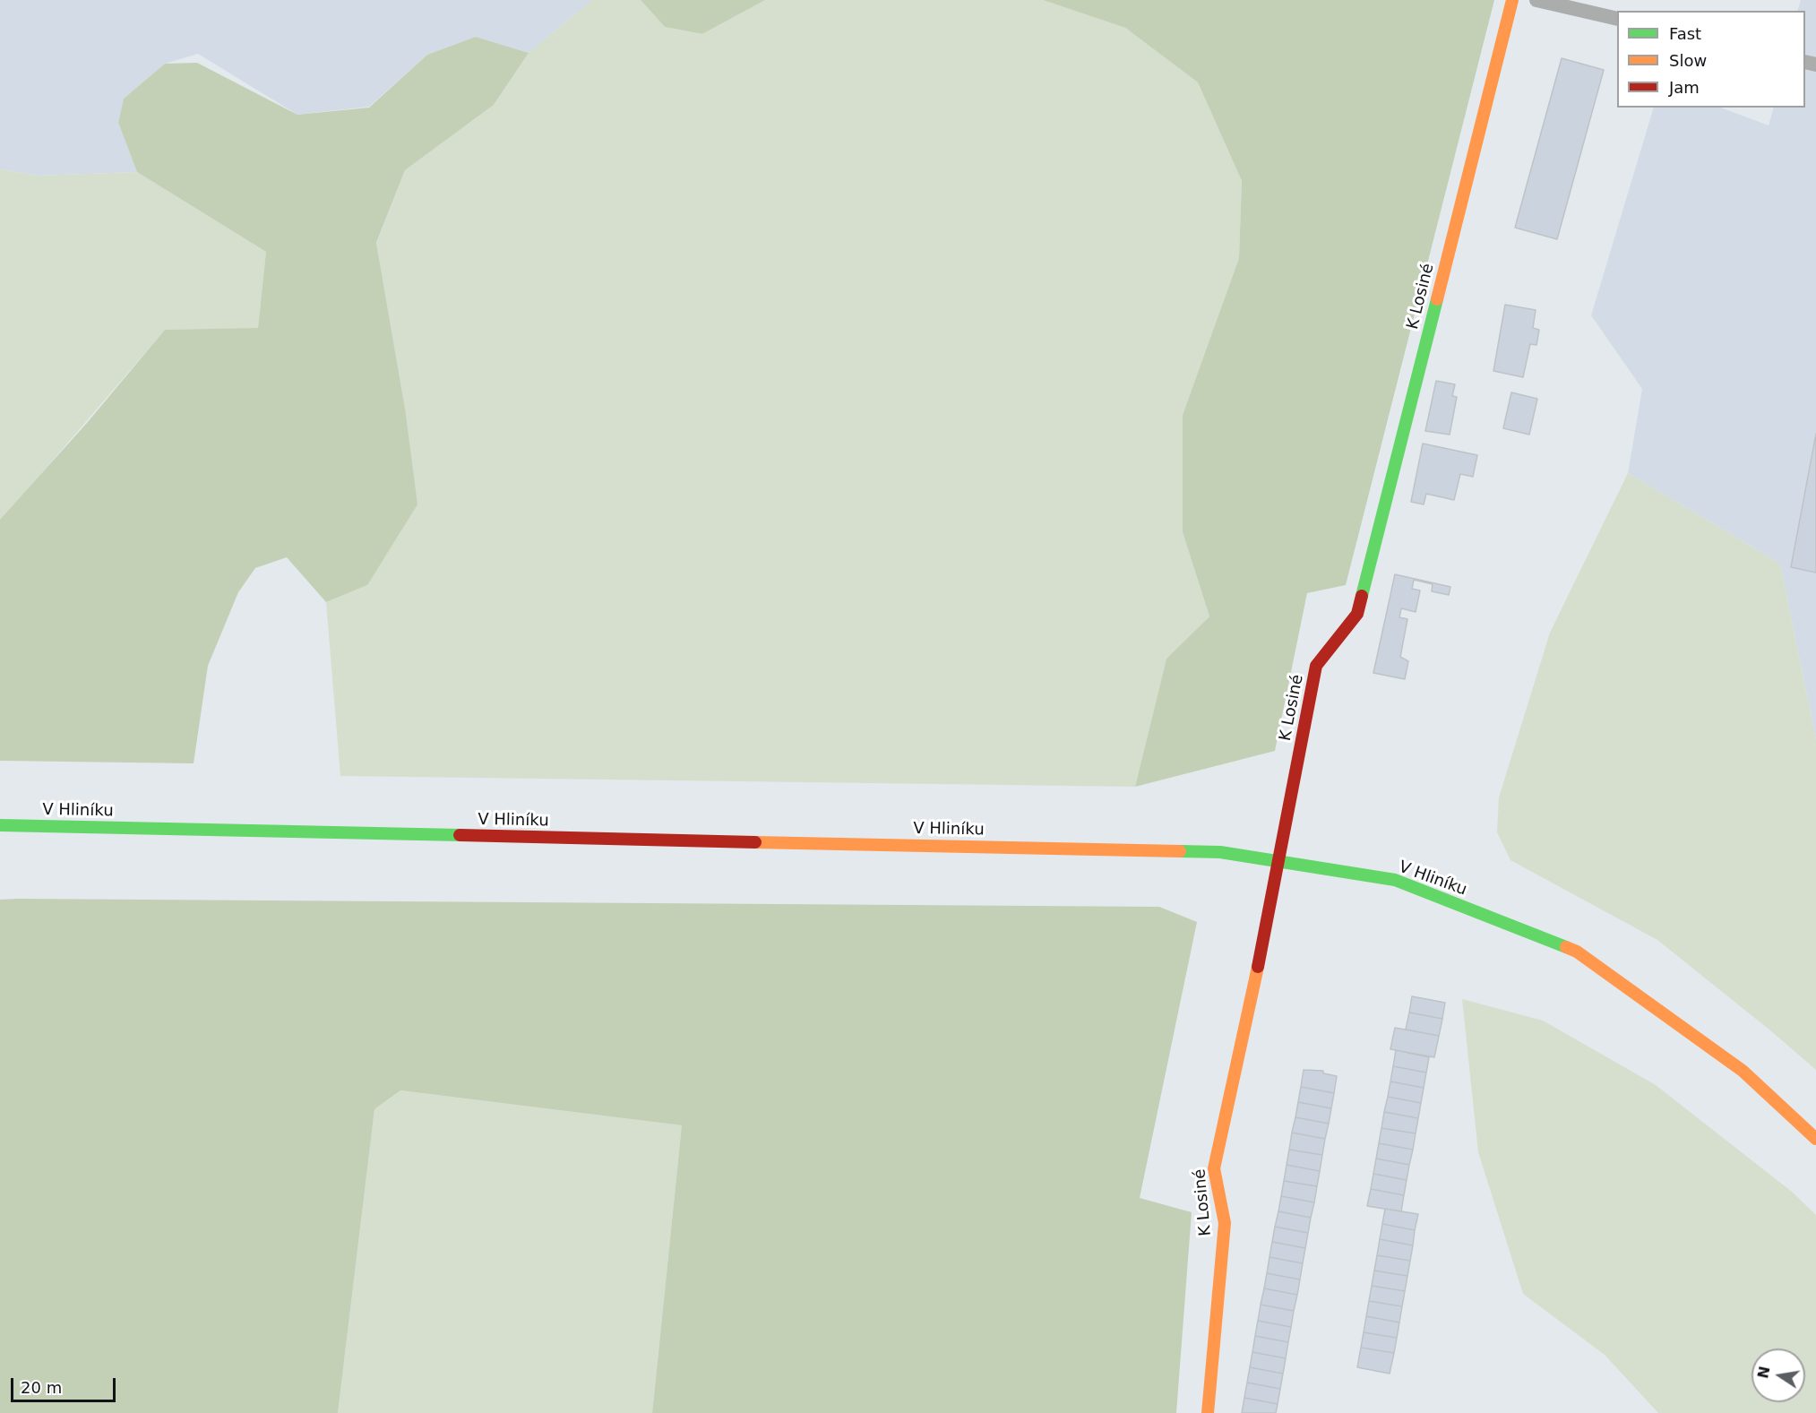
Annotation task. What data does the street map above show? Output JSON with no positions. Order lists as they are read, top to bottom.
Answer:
{
  "streets": {
    "main road": ["K Losiné", "V Hliníku"]
  },
  "crossings": [
    ["K Losiné", "V Hliníku"]
  ],
  "legend": ["Fast", "Slow", "Jam"],
  "scale_bar": "20 m",
  "north": "left"
}
